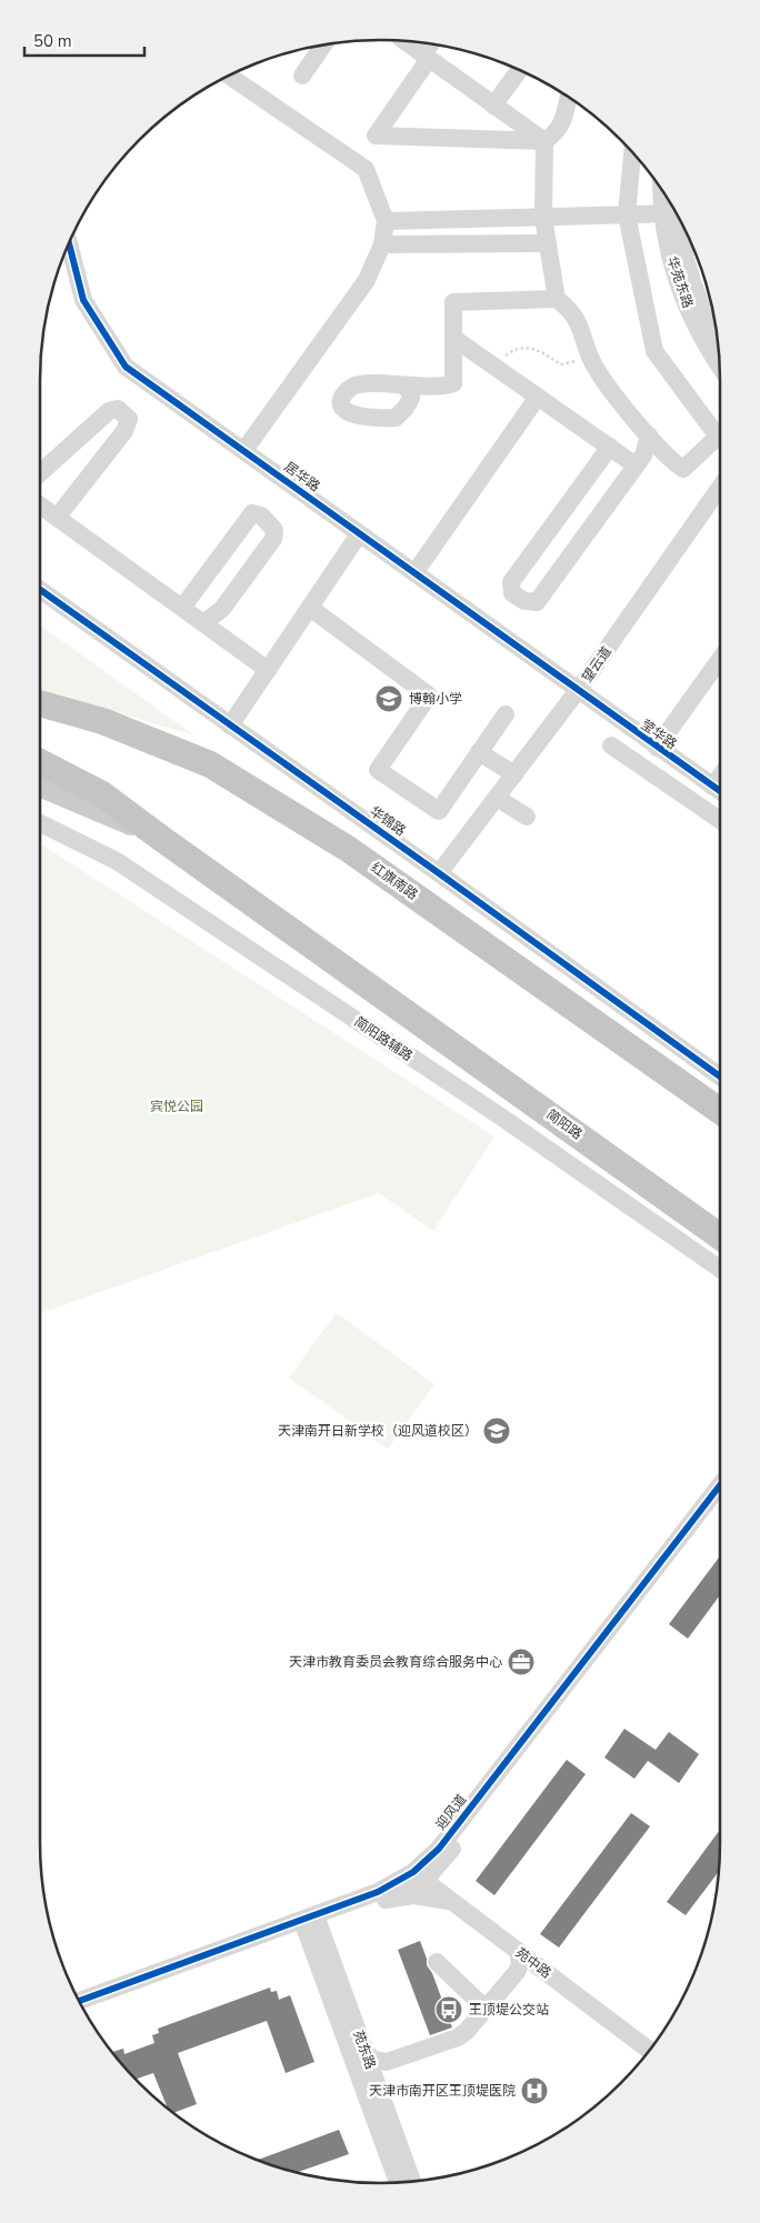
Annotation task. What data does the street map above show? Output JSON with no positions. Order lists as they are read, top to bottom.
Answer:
{
  "streets": {
    "highway": ["红旗南路", "简阳路"],
    "street": [
      "华苑东路",
      "居华路",
      "望云道",
      "莹华路",
      "华锦路",
      "简阳路辅路",
      "迎风道",
      "苑中路",
      "苑东路"
    ]
  },
  "crossings": [
    ["居华路", "望云道"],
    ["居华路", "莹华路"],
    ["望云道", "莹华路"],
    ["望云道", "华锦路"],
    ["迎风道", "苑中路"],
    ["迎风道", "苑东路"]
  ],
  "parks": ["宾悦公园"],
  "places": {
    "school or university": ["博翰小学", "天津南开日新学校（迎风道校区）"],
    "office": ["天津市教育委员会教育综合服务中心"],
    "bus stop": ["王顶堤公交站"],
    "hospital": ["天津市南开区王顶堤医院"]
  },
  "scale_bar": "50 m"
}
